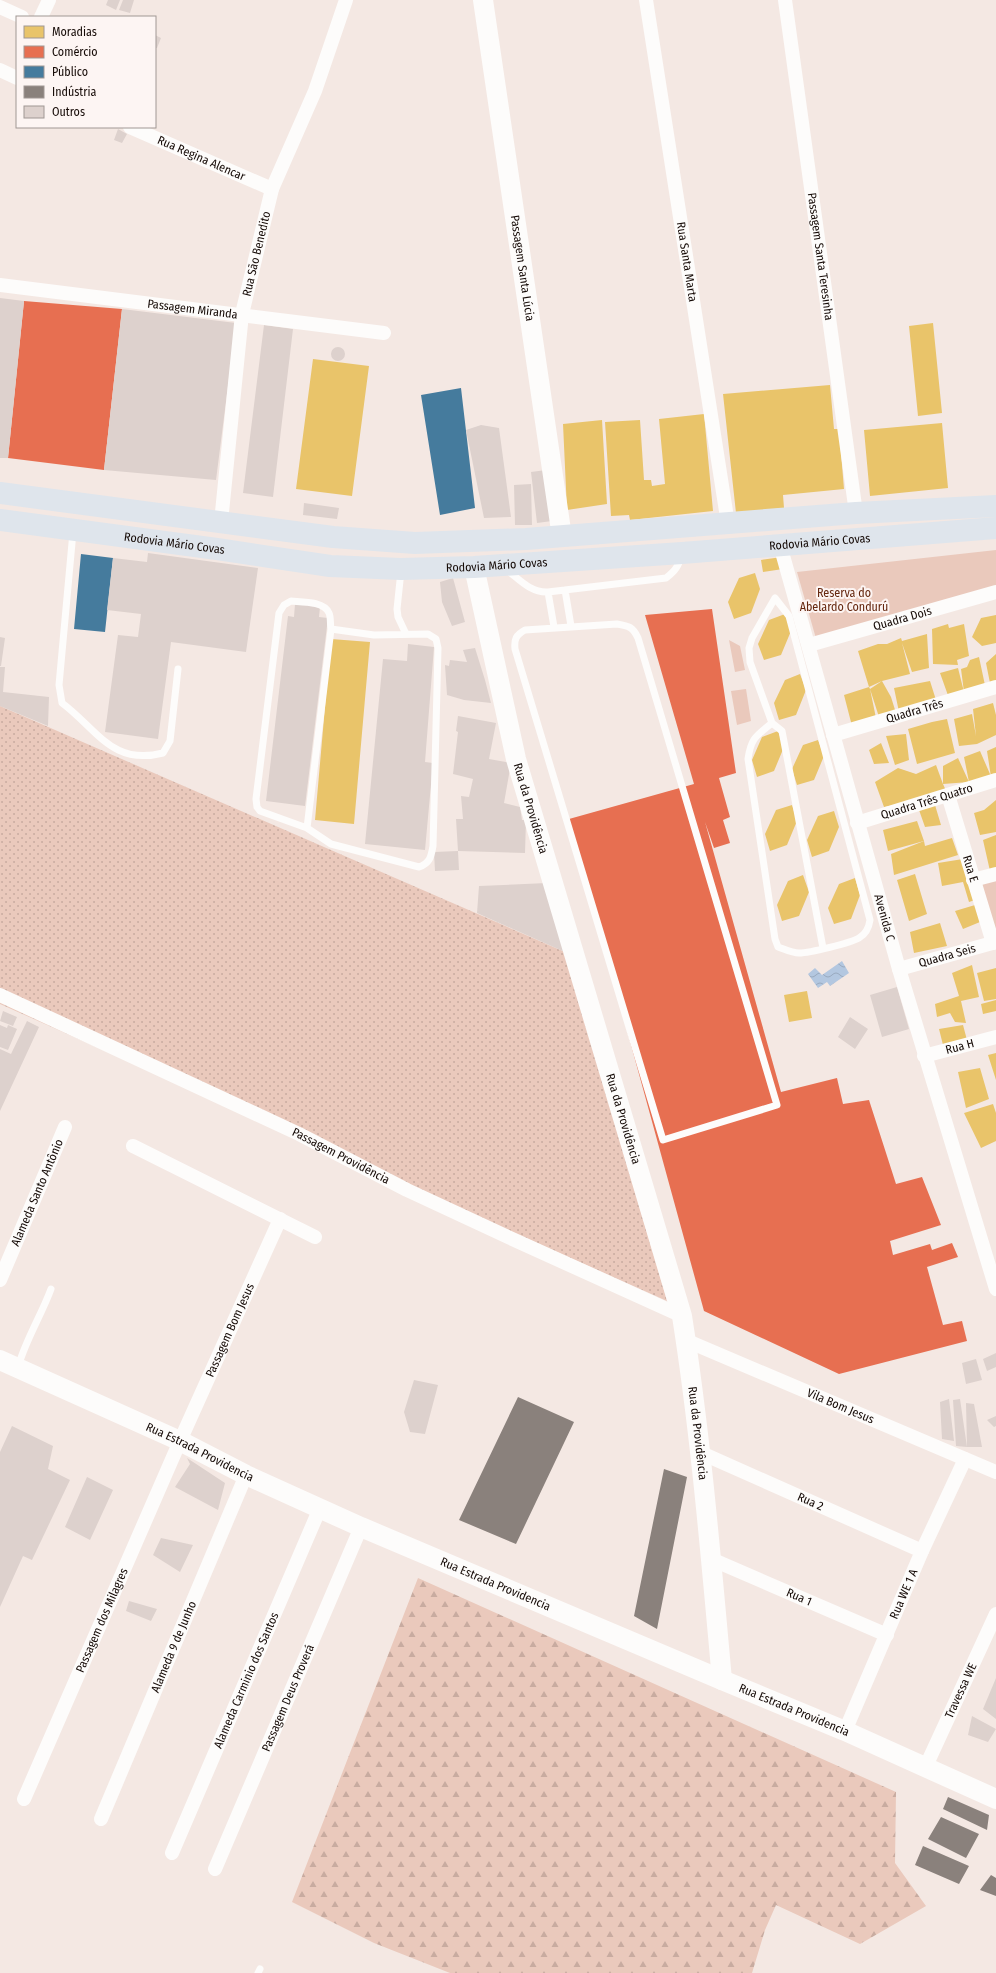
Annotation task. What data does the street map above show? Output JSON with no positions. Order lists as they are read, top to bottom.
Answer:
{
  "streets": {
    "main road": ["Rodovia Mário Covas"],
    "street": [
      "Rua Regina Alencar",
      "Rua São Benedito",
      "Passagem Santa Teresinha",
      "Rua Santa Marta",
      "Passagem Santa Lúcia",
      "Passagem Miranda",
      "Quadra Dois",
      "Quadra Três",
      "Quadra Três Quatro",
      "Rua da Providência",
      "Rua E",
      "Avenida C",
      "Quadra Seis",
      "Rua H",
      "Passagem Providência",
      "Alameda Santo Antônio",
      "Passagem Bom Jesus",
      "Vila Bom Jesus",
      "Rua Estrada Providencia",
      "Rua 2",
      "Rua WE 1 A",
      "Rua 1",
      "Passagem dos Milagres",
      "Alameda 9 de Junho",
      "Alameda Carminio dos Santos",
      "Travessa WE",
      "Passagem Deus Proverá"
    ]
  },
  "crossings": [
    ["Rua Regina Alencar", "Rua São Benedito"],
    ["Rua São Benedito", "Passagem Miranda"],
    ["Rua São Benedito", "Rodovia Mário Covas"],
    ["Passagem Santa Teresinha", "Rodovia Mário Covas"],
    ["Rua Santa Marta", "Rodovia Mário Covas"],
    ["Passagem Santa Lúcia", "Rodovia Mário Covas"],
    ["Rodovia Mário Covas", "Rua da Providência"],
    ["Rodovia Mário Covas", "Avenida C"],
    ["Quadra Dois", "Avenida C"],
    ["Quadra Três", "Avenida C"],
    ["Quadra Três Quatro", "Rua E"],
    ["Quadra Três Quatro", "Avenida C"],
    ["Rua da Providência", "Passagem Providência"],
    ["Rua da Providência", "Vila Bom Jesus"],
    ["Rua da Providência", "Rua Estrada Providencia"],
    ["Rua da Providência", "Rua 2"],
    ["Rua da Providência", "Rua 1"],
    ["Rua E", "Quadra Seis"],
    ["Avenida C", "Quadra Seis"],
    ["Avenida C", "Rua H"],
    ["Passagem Bom Jesus", "Rua Estrada Providencia"],
    ["Passagem Bom Jesus", "Passagem dos Milagres"],
    ["Vila Bom Jesus", "Rua WE 1 A"],
    ["Rua Estrada Providencia", "Rua WE 1 A"],
    ["Rua Estrada Providencia", "Passagem dos Milagres"],
    ["Rua Estrada Providencia", "Alameda 9 de Junho"],
    ["Rua Estrada Providencia", "Alameda Carminio dos Santos"],
    ["Rua Estrada Providencia", "Travessa WE"],
    ["Rua Estrada Providencia", "Passagem Deus Proverá"],
    ["Rua 2", "Rua WE 1 A"],
    ["Rua WE 1 A", "Rua 1"]
  ],
  "parks": ["Reserva do Abelardo Condurú"],
  "legend": [
    "Moradias",
    "Comércio",
    "Público",
    "Indústria",
    "Outros"
  ]
}
